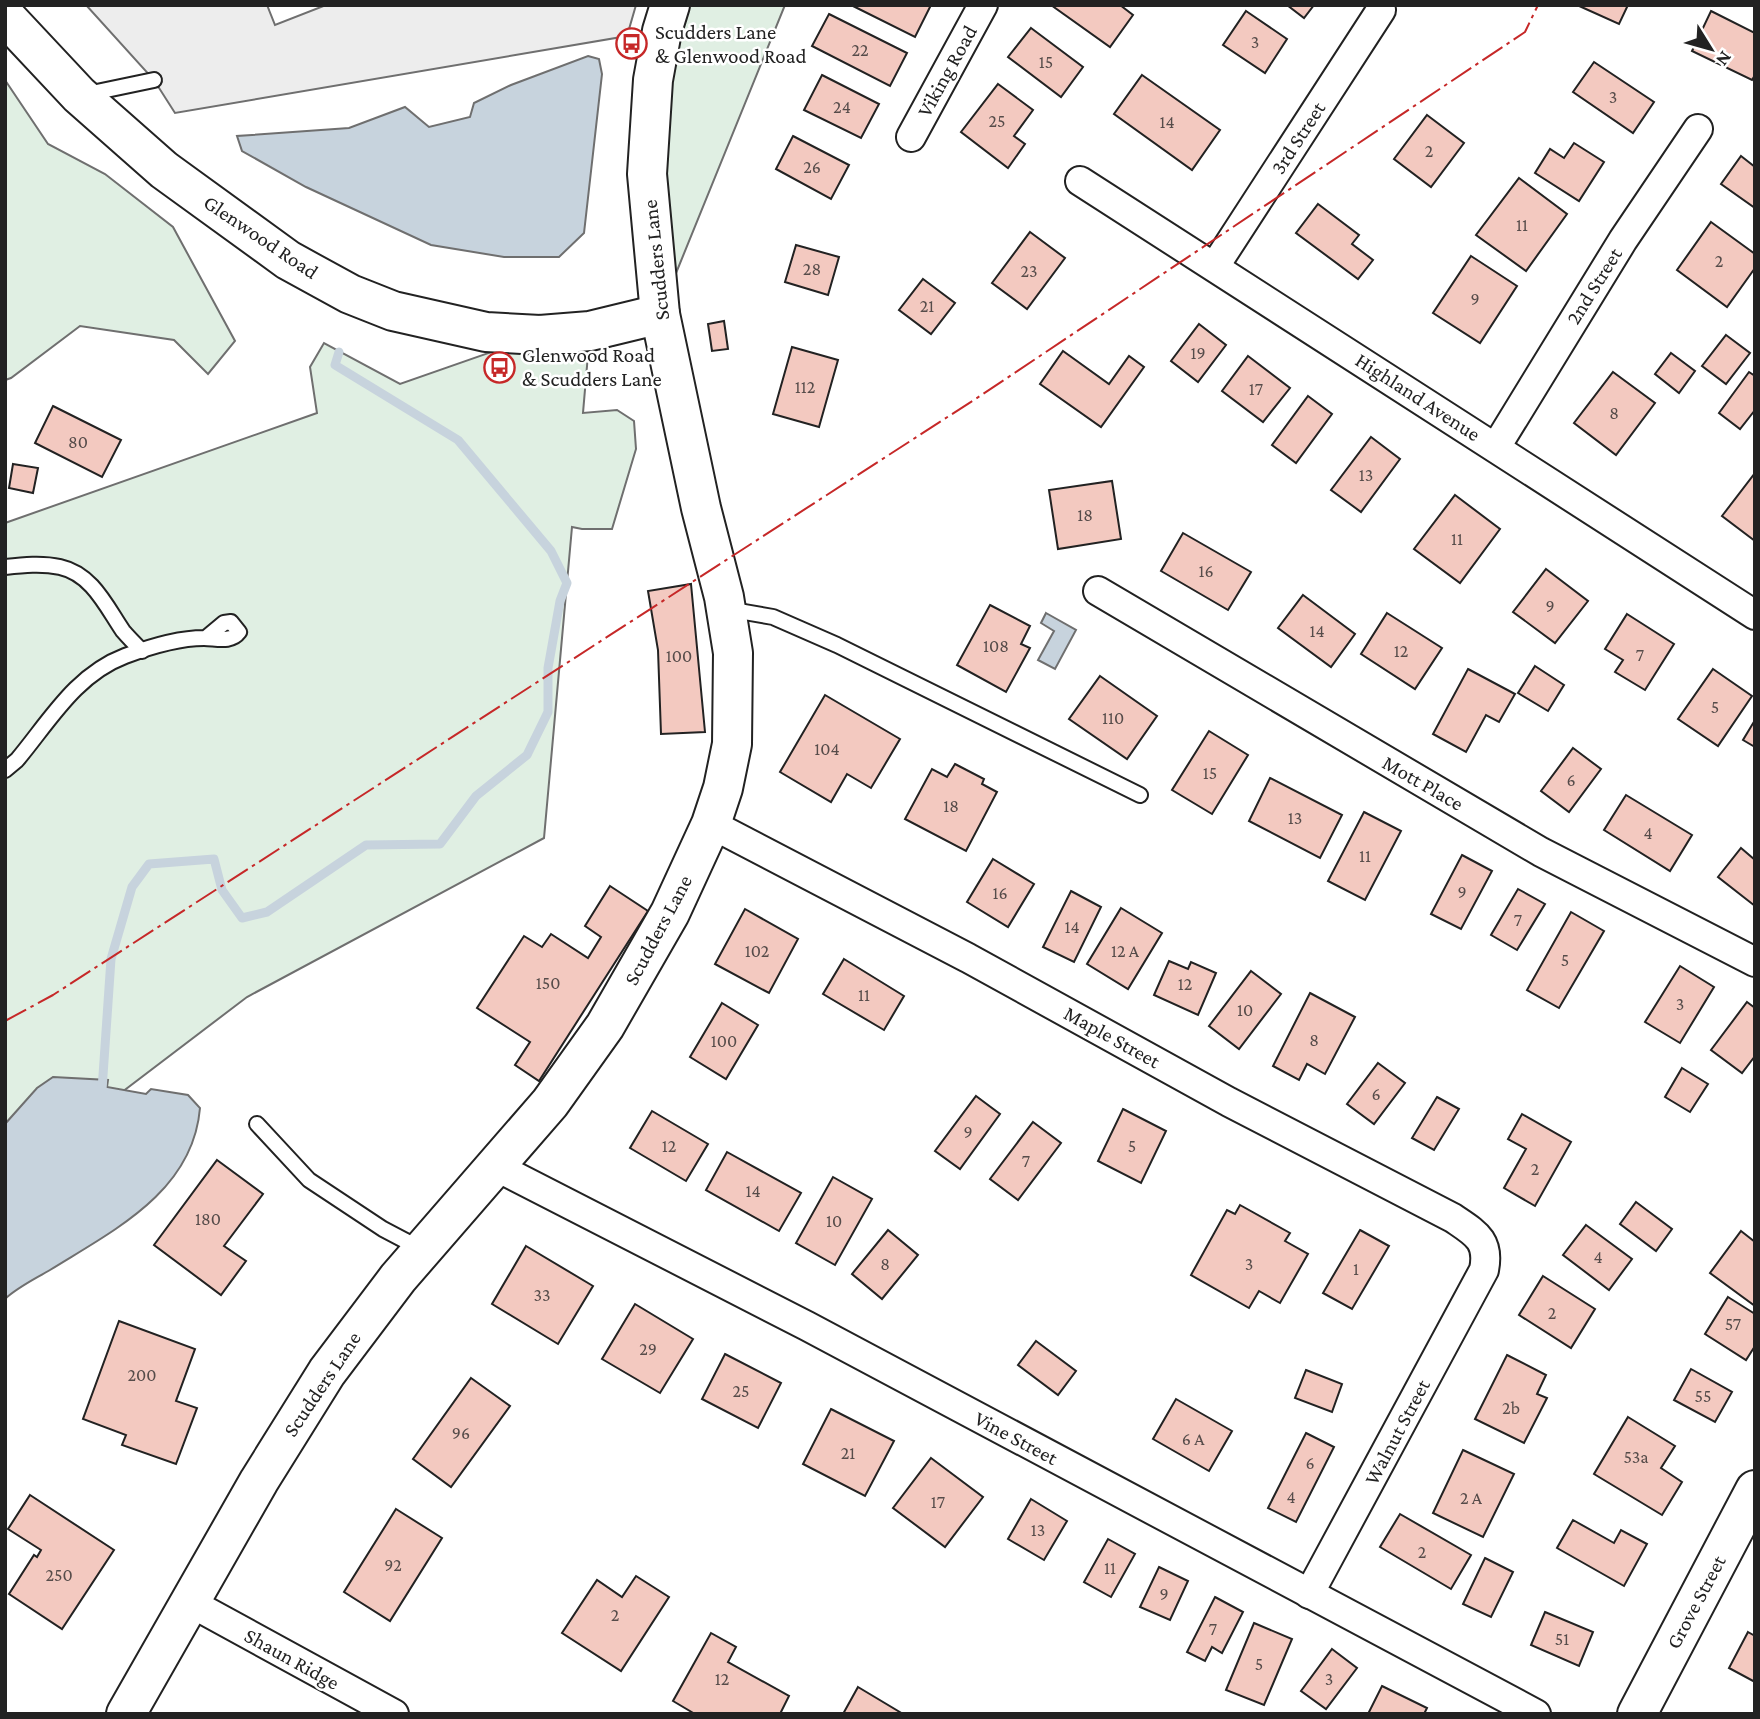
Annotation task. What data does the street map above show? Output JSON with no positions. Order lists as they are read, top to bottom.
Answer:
{
  "streets": {
    "street": [
      "Viking Road",
      "3rd Street",
      "Glenwood Road",
      "Scudders Lane",
      "2nd Street",
      "Highland Avenue",
      "Mott Place",
      "Maple Street",
      "Walnut Street",
      "Vine Street",
      "Grove Street",
      "Shaun Ridge"
    ]
  },
  "crossings": [
    ["3rd Street", "Highland Avenue"],
    ["Glenwood Road", "Scudders Lane"],
    ["Scudders Lane", "Maple Street"],
    ["Scudders Lane", "Vine Street"],
    ["Scudders Lane", "Shaun Ridge"],
    ["2nd Street", "Highland Avenue"],
    ["Maple Street", "Walnut Street"],
    ["Walnut Street", "Vine Street"]
  ],
  "places": {
    "bus stop": ["Scudders Lane & Glenwood Road", "Glenwood Road & Scudders Lane"]
  },
  "house_numbers": [
    "3",
    "22",
    "15",
    "3",
    "24",
    "25",
    "14",
    "2",
    "26",
    "11",
    "2",
    "28",
    "23",
    "9",
    "21",
    "19",
    "112",
    "17",
    "8",
    "80",
    "13",
    "18",
    "11",
    "16",
    "9",
    "14",
    "108",
    "12",
    "7",
    "100",
    "5",
    "110",
    "104",
    "15",
    "6",
    "18",
    "13",
    "4",
    "11",
    "9",
    "16",
    "7",
    "14",
    "102",
    "12 A",
    "5",
    "150",
    "12",
    "11",
    "3",
    "10",
    "8",
    "100",
    "6",
    "9",
    "12",
    "5",
    "7",
    "2",
    "14",
    "180",
    "10",
    "4",
    "8",
    "3",
    "1",
    "33",
    "2",
    "57",
    "29",
    "200",
    "25",
    "55",
    "2b",
    "96",
    "6 A",
    "21",
    "53a",
    "6",
    "4",
    "2 A",
    "17",
    "13",
    "2",
    "92",
    "11",
    "250",
    "9",
    "2",
    "7",
    "51",
    "5",
    "12",
    "3"
  ],
  "north": "bottom right"
}
